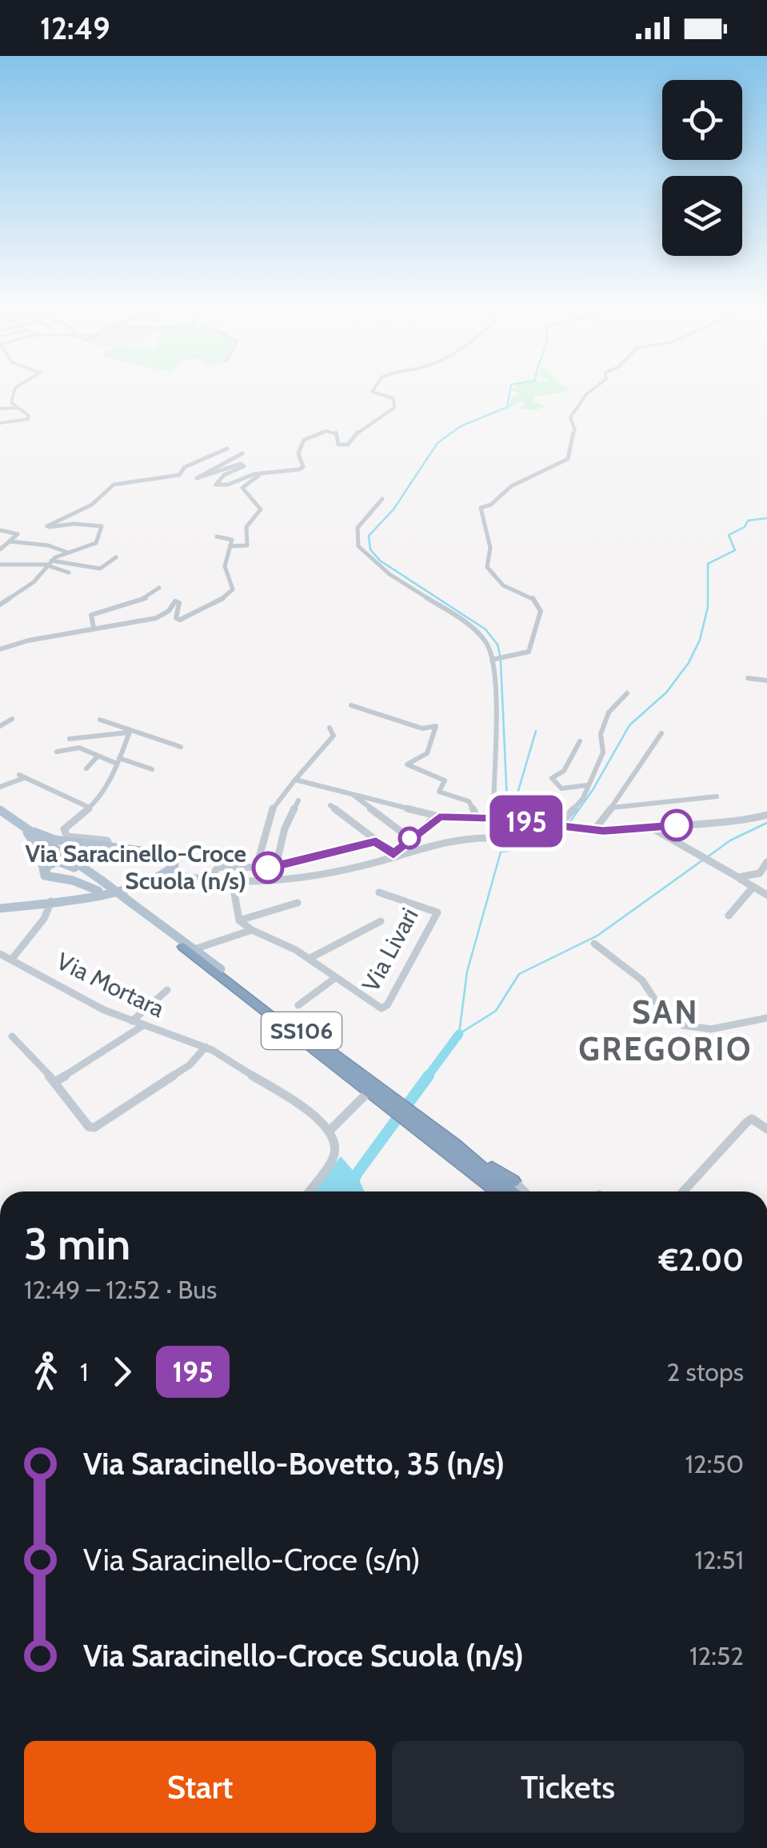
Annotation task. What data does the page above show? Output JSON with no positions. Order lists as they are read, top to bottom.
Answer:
{
  "streets": {
    "highway": ["SS106"],
    "street": ["Via Livari", "Via Mortara"]
  },
  "districts": ["SAN GREGORIO"],
  "places": ["Via Saracinello-Croce Scuola (n/s)"],
  "lines": ["bus line 195"],
  "page": {
    "status": "12:49",
    "on_map": "195",
    "heading": ["3 min", "12:49 – 12:52 · Bus", "€2.00"],
    "legs": ["1", "195", "2 stops"],
    "list": [
      {
        "name": "Via Saracinello-Bovetto, 35 (n/s)",
        "value": "12:50"
      },
      {
        "name": "Via Saracinello-Croce (s/n)",
        "value": "12:51"
      },
      {
        "name": "Via Saracinello-Croce Scuola (n/s)",
        "value": "12:52"
      }
    ],
    "buttons": ["Start", "Tickets"]
  }
}
